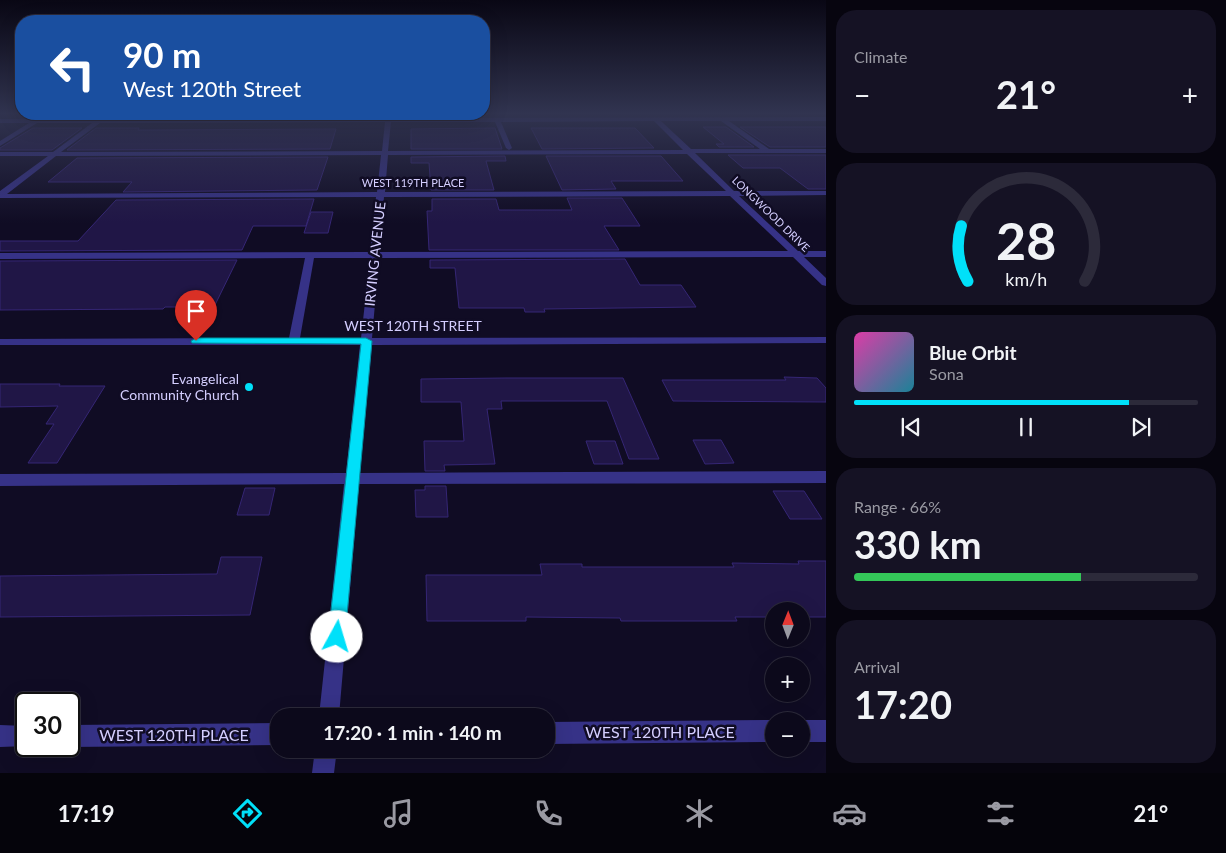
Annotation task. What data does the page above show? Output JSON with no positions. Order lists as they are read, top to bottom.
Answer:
{
  "streets": {
    "street": [
      "WEST 119TH PLACE",
      "LONGWOOD DRIVE",
      "IRVING AVENUE",
      "WEST 120TH STREET",
      "WEST 120TH PLACE"
    ]
  },
  "crossings": [
    ["WEST 119TH PLACE", "LONGWOOD DRIVE"],
    ["WEST 119TH PLACE", "IRVING AVENUE"],
    ["IRVING AVENUE", "WEST 120TH STREET"]
  ],
  "places": ["Evangelical Community Church"],
  "north": "top",
  "page": {
    "tile": [
      "Climate",
      ["Range · 66%", "330 km"],
      ["Arrival", "17:20"]
    ],
    "turn": ["90 m", "West 120th Street"],
    "heat": ["−", "21°", "+"],
    "song": ["Blue Orbit", "Sona"],
    "map_buttons": ["+", "−"],
    "limit": "30",
    "trip": "17:20 · 1 min · 140 m",
    "tabs": ["17:19", "21°"],
    "gauge": ["28", "km/h"]
  }
}
